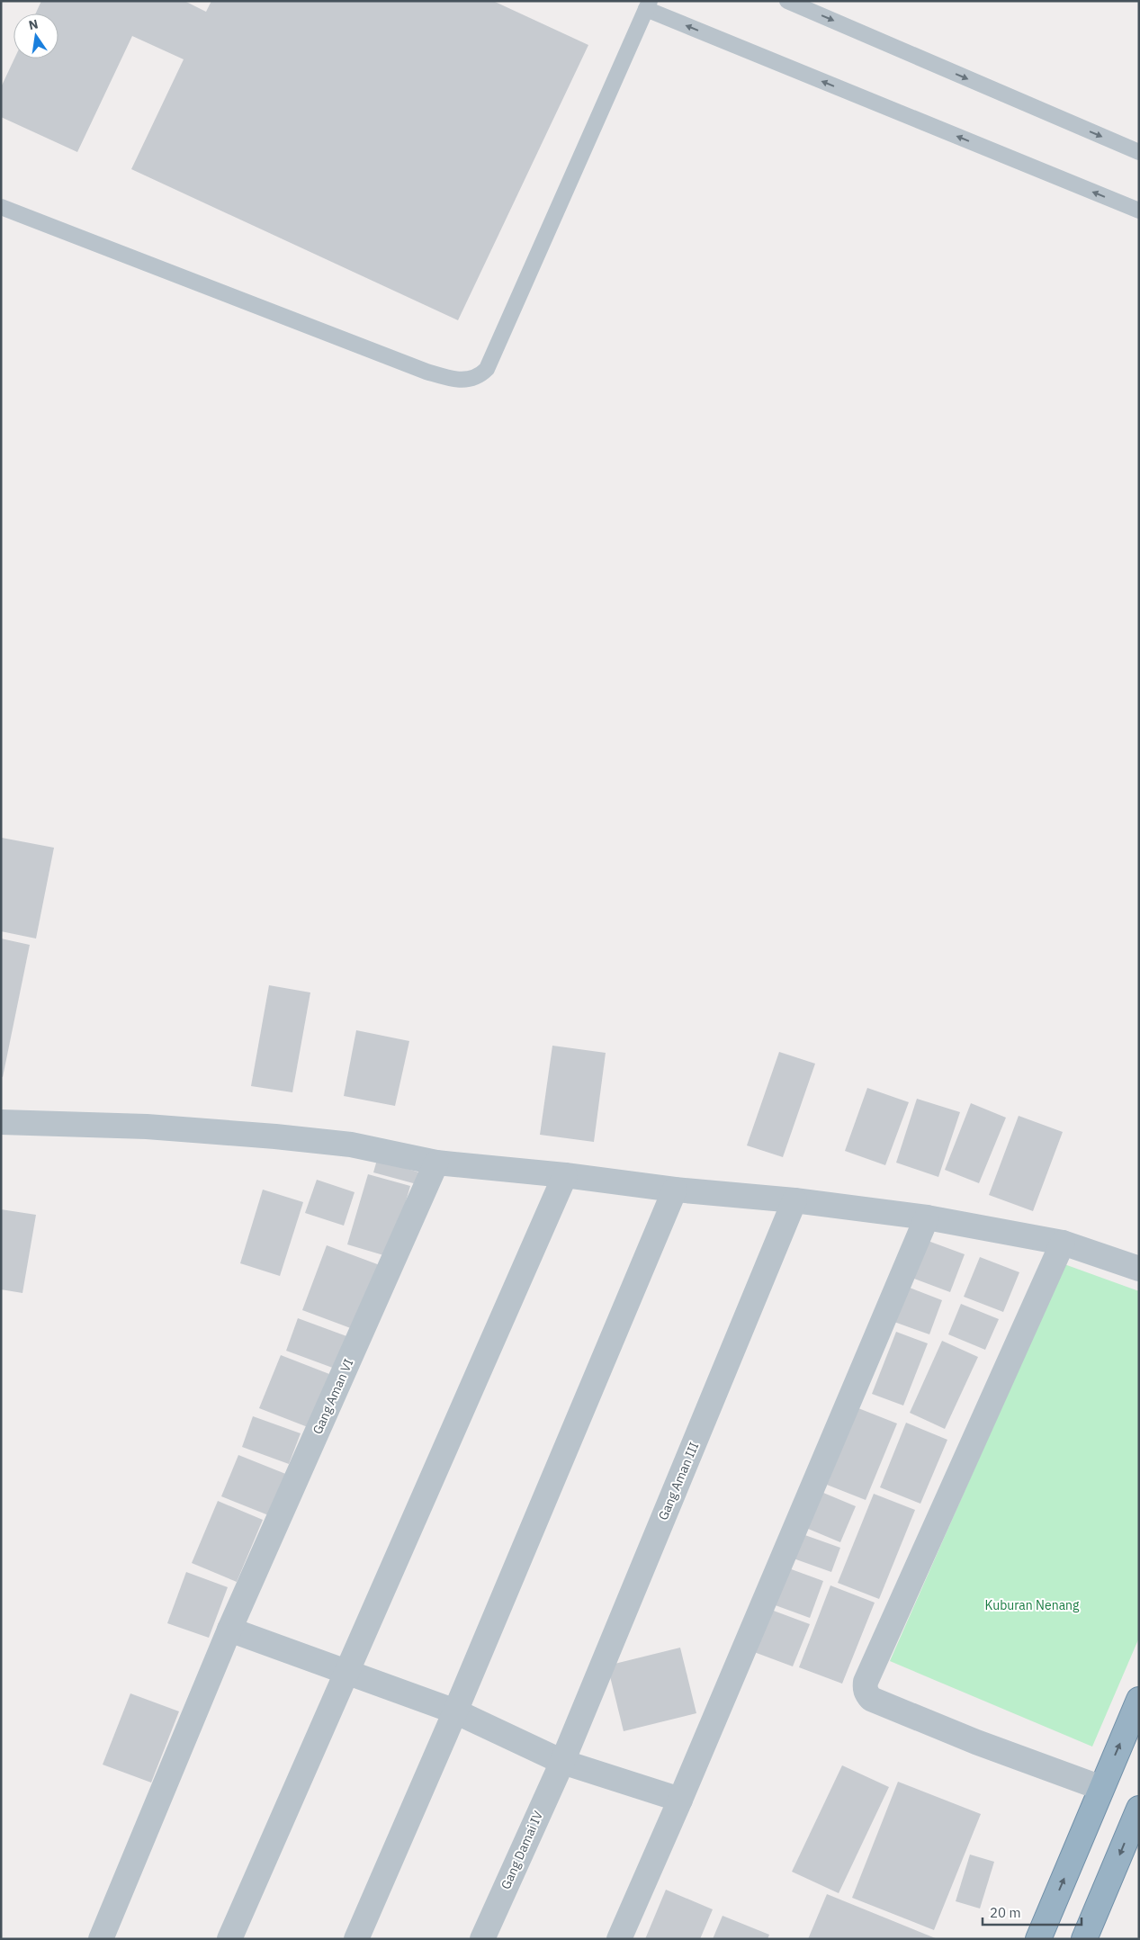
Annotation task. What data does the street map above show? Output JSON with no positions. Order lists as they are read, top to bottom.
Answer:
{
  "streets": {
    "street": ["Gang Aman VI", "Gang Aman III", "Gang Damai IV"]
  },
  "crossings": [
    ["Gang Aman III", "Gang Damai IV"]
  ],
  "parks": ["Kuburan Nenang"],
  "scale_bar": "20 m",
  "north": "top"
}
